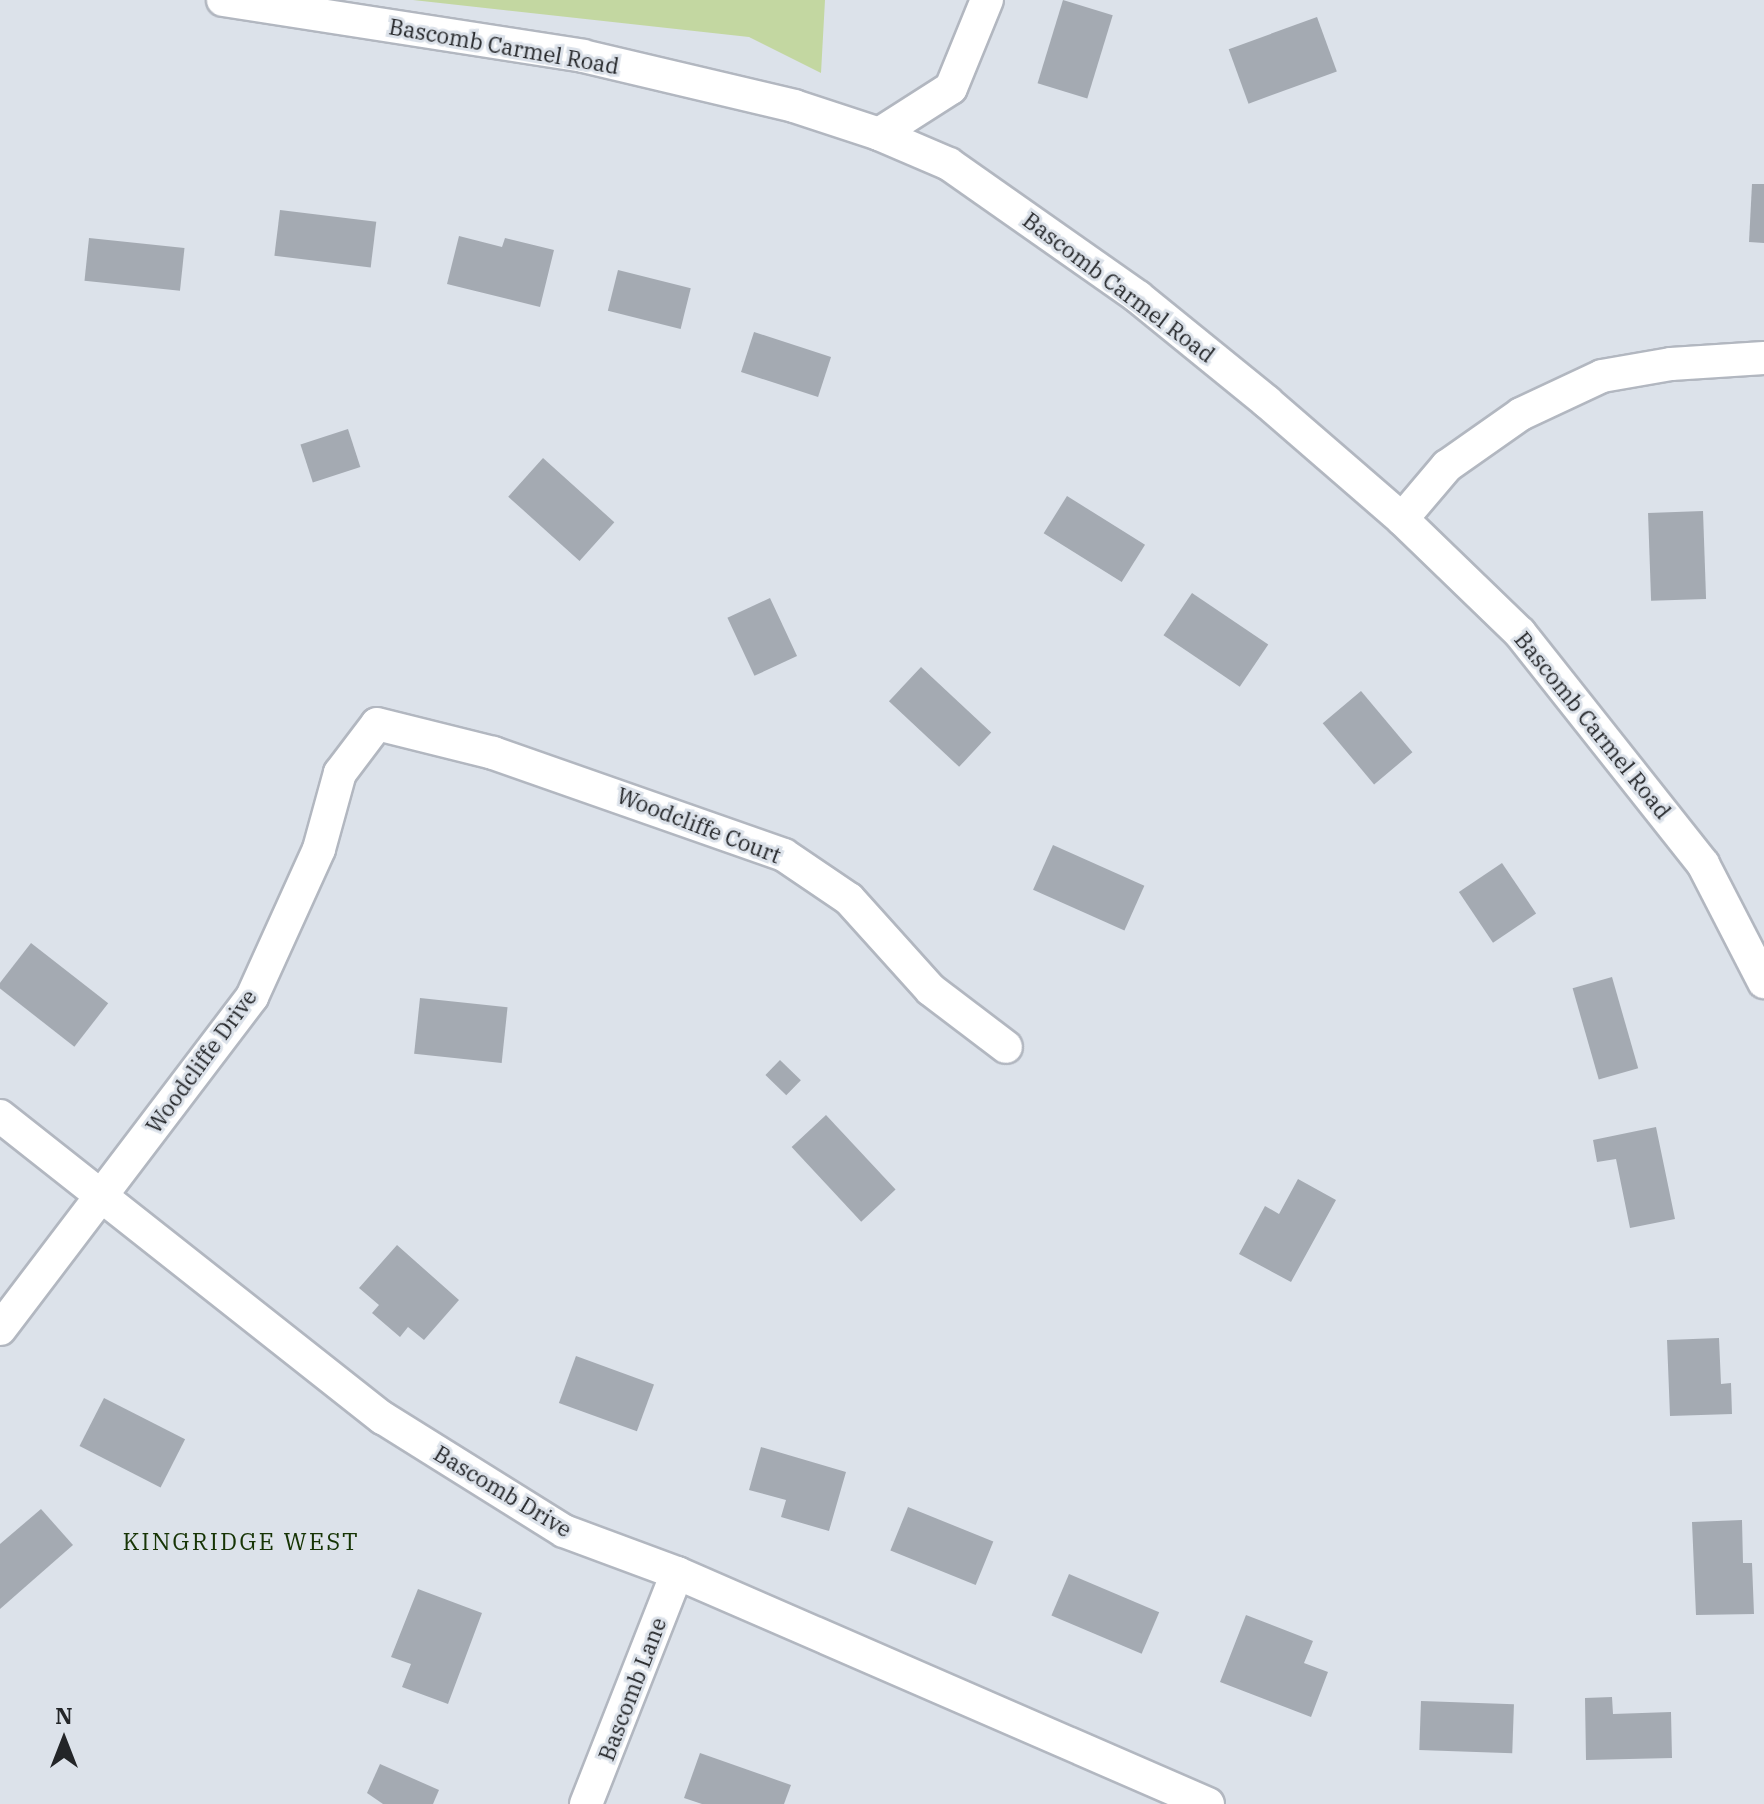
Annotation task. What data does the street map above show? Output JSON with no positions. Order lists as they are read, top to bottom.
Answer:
{
  "streets": {
    "street": [
      "Bascomb Carmel Road",
      "Woodcliffe Court",
      "Woodcliffe Drive",
      "Bascomb Drive",
      "Bascomb Lane"
    ]
  },
  "crossings": [
    ["Woodcliffe Court", "Woodcliffe Drive"],
    ["Woodcliffe Drive", "Bascomb Drive"],
    ["Bascomb Drive", "Bascomb Lane"]
  ],
  "districts": ["KINGRIDGE WEST"],
  "north": "top"
}
